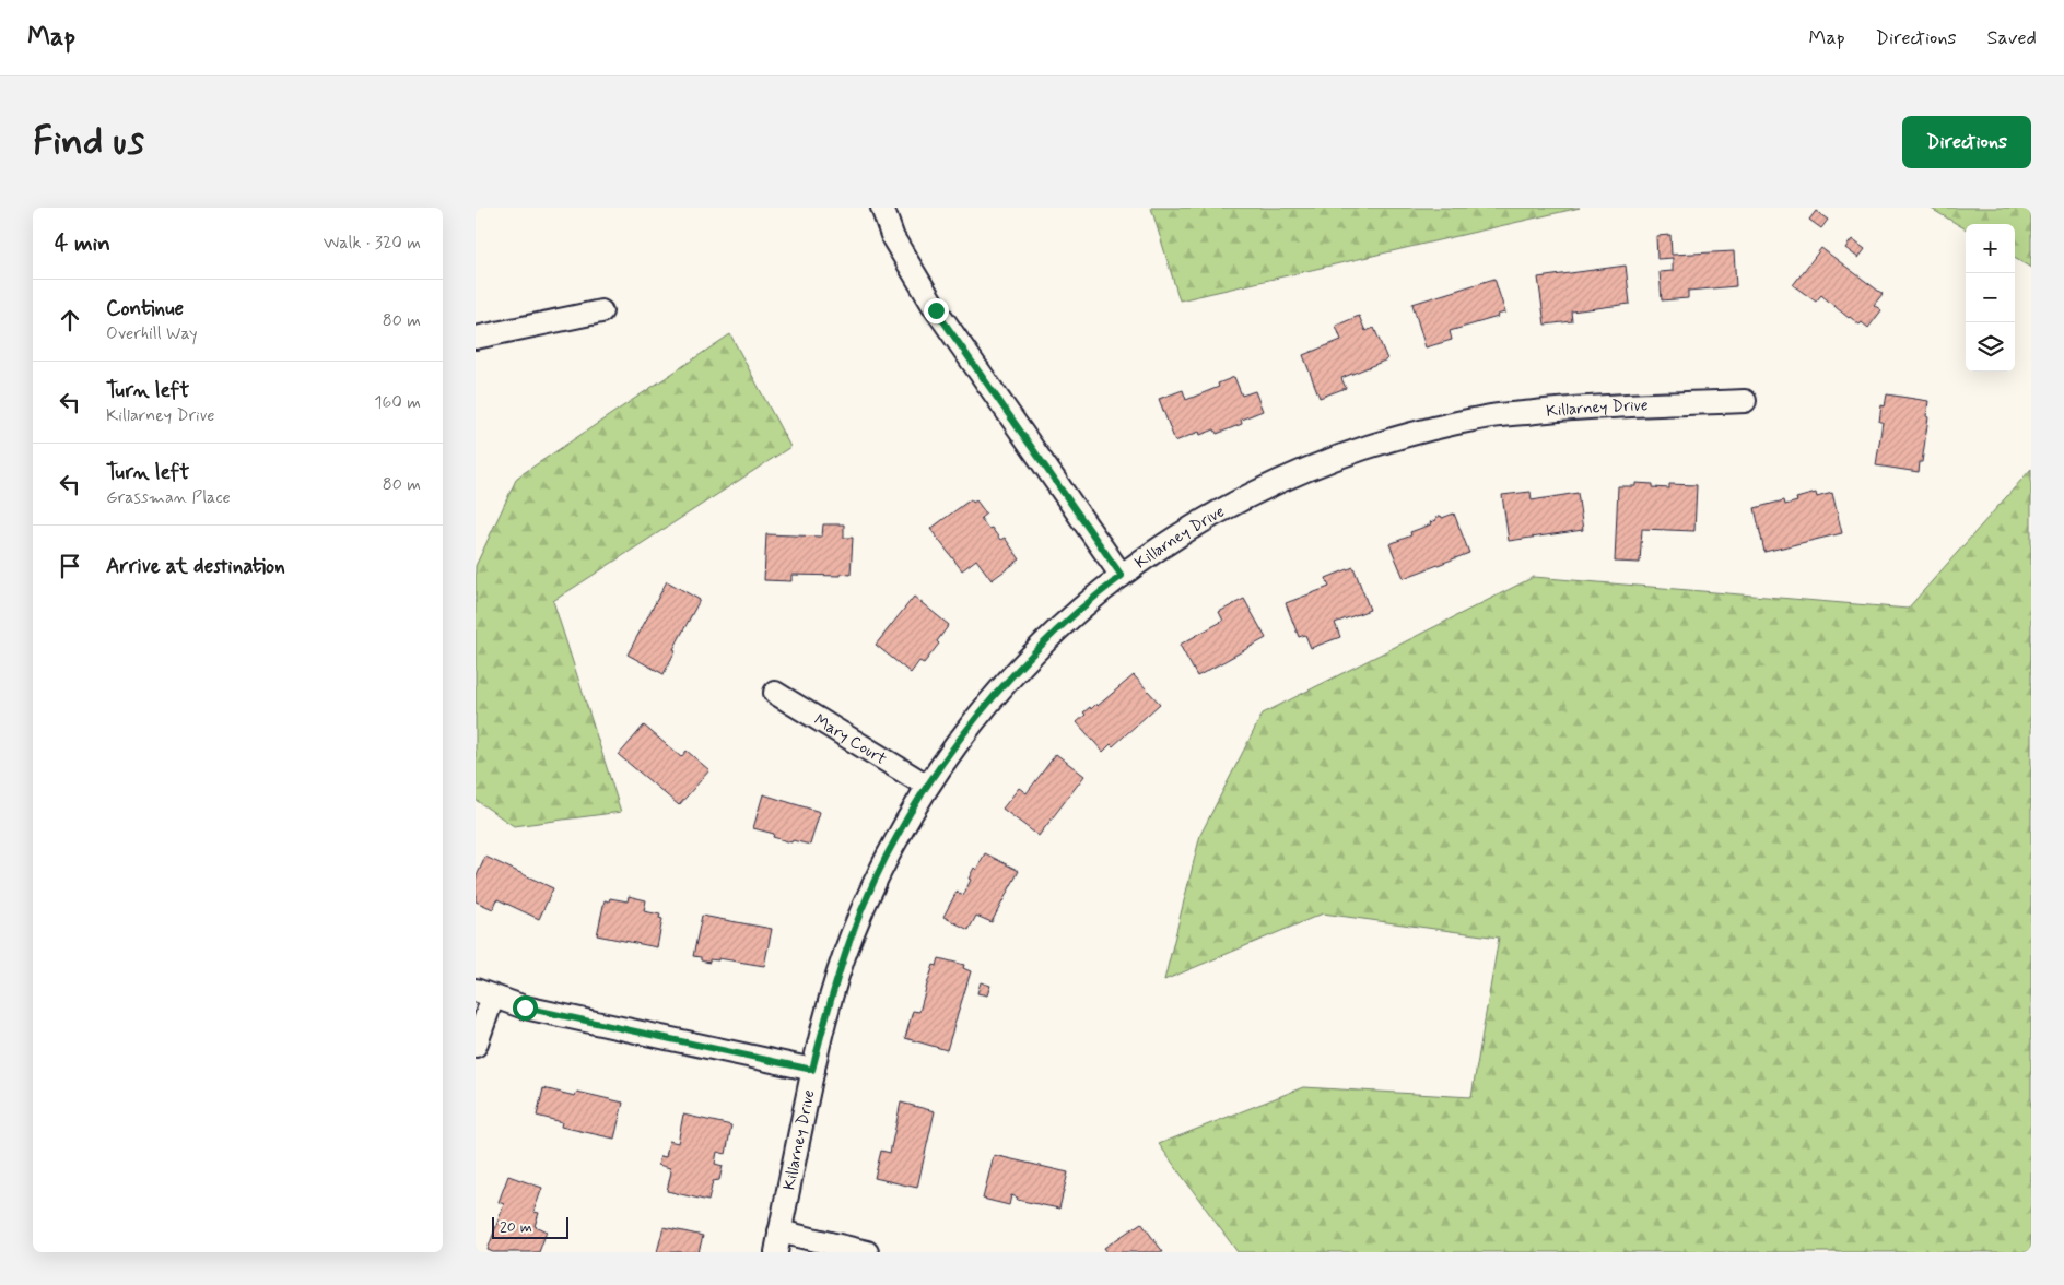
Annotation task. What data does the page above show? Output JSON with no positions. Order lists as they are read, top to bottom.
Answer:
{
  "streets": {
    "street": ["Killarney Drive", "Mary Court"]
  },
  "crossings": [
    ["Killarney Drive", "Mary Court"]
  ],
  "scale_bar": "20 m",
  "page": {
    "header": "Map",
    "nav": ["Map", "Directions", "Saved"],
    "buttons": "Directions",
    "title": "Find us",
    "heading": ["4 min", "Walk · 320 m"],
    "map_buttons": ["+", "−"],
    "list": [
      ["Continue", "Overhill Way", "80 m"],
      ["Turn left", "Killarney Drive", "160 m"],
      ["Turn left", "Grassman Place", "80 m"],
      "Arrive at destination"
    ],
    "scale": "20 m"
  }
}
